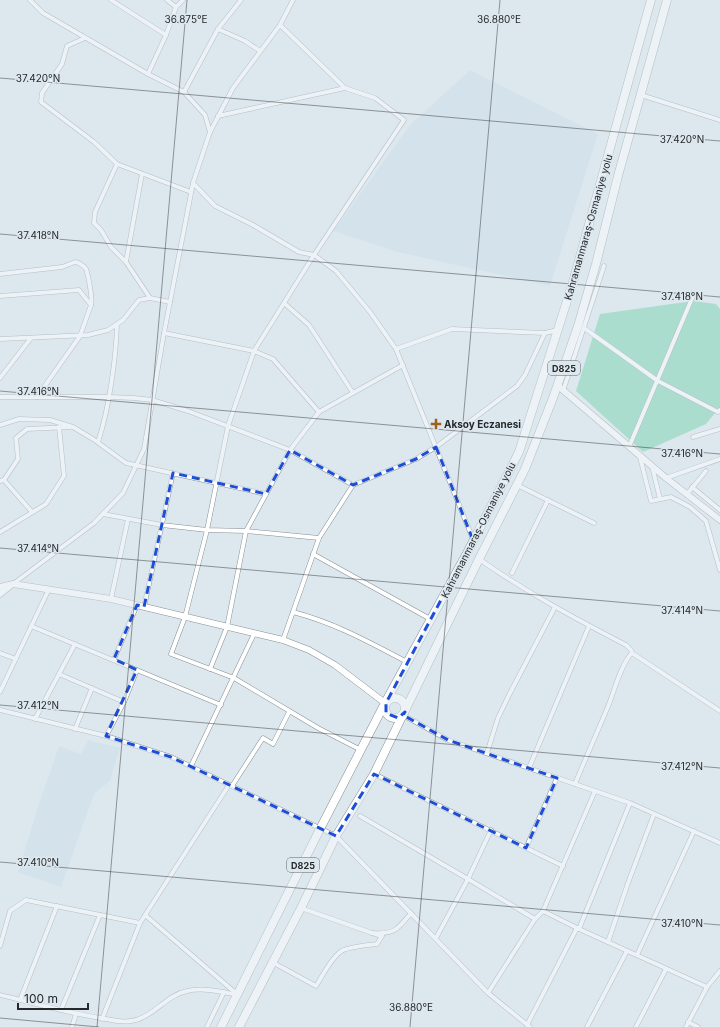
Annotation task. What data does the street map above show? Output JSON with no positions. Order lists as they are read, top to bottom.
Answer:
{
  "streets": {
    "highway": ["Kahramanmaraş-Osmaniye yolu", "D825"]
  },
  "places": {
    "health": ["Aksoy Eczanesi"]
  },
  "scale_bar": "100 m",
  "coordinates": [
    "36.875°E",
    "36.880°E",
    "37.420°N",
    "37.418°N",
    "37.416°N",
    "37.414°N",
    "37.412°N",
    "37.410°N"
  ]
}
